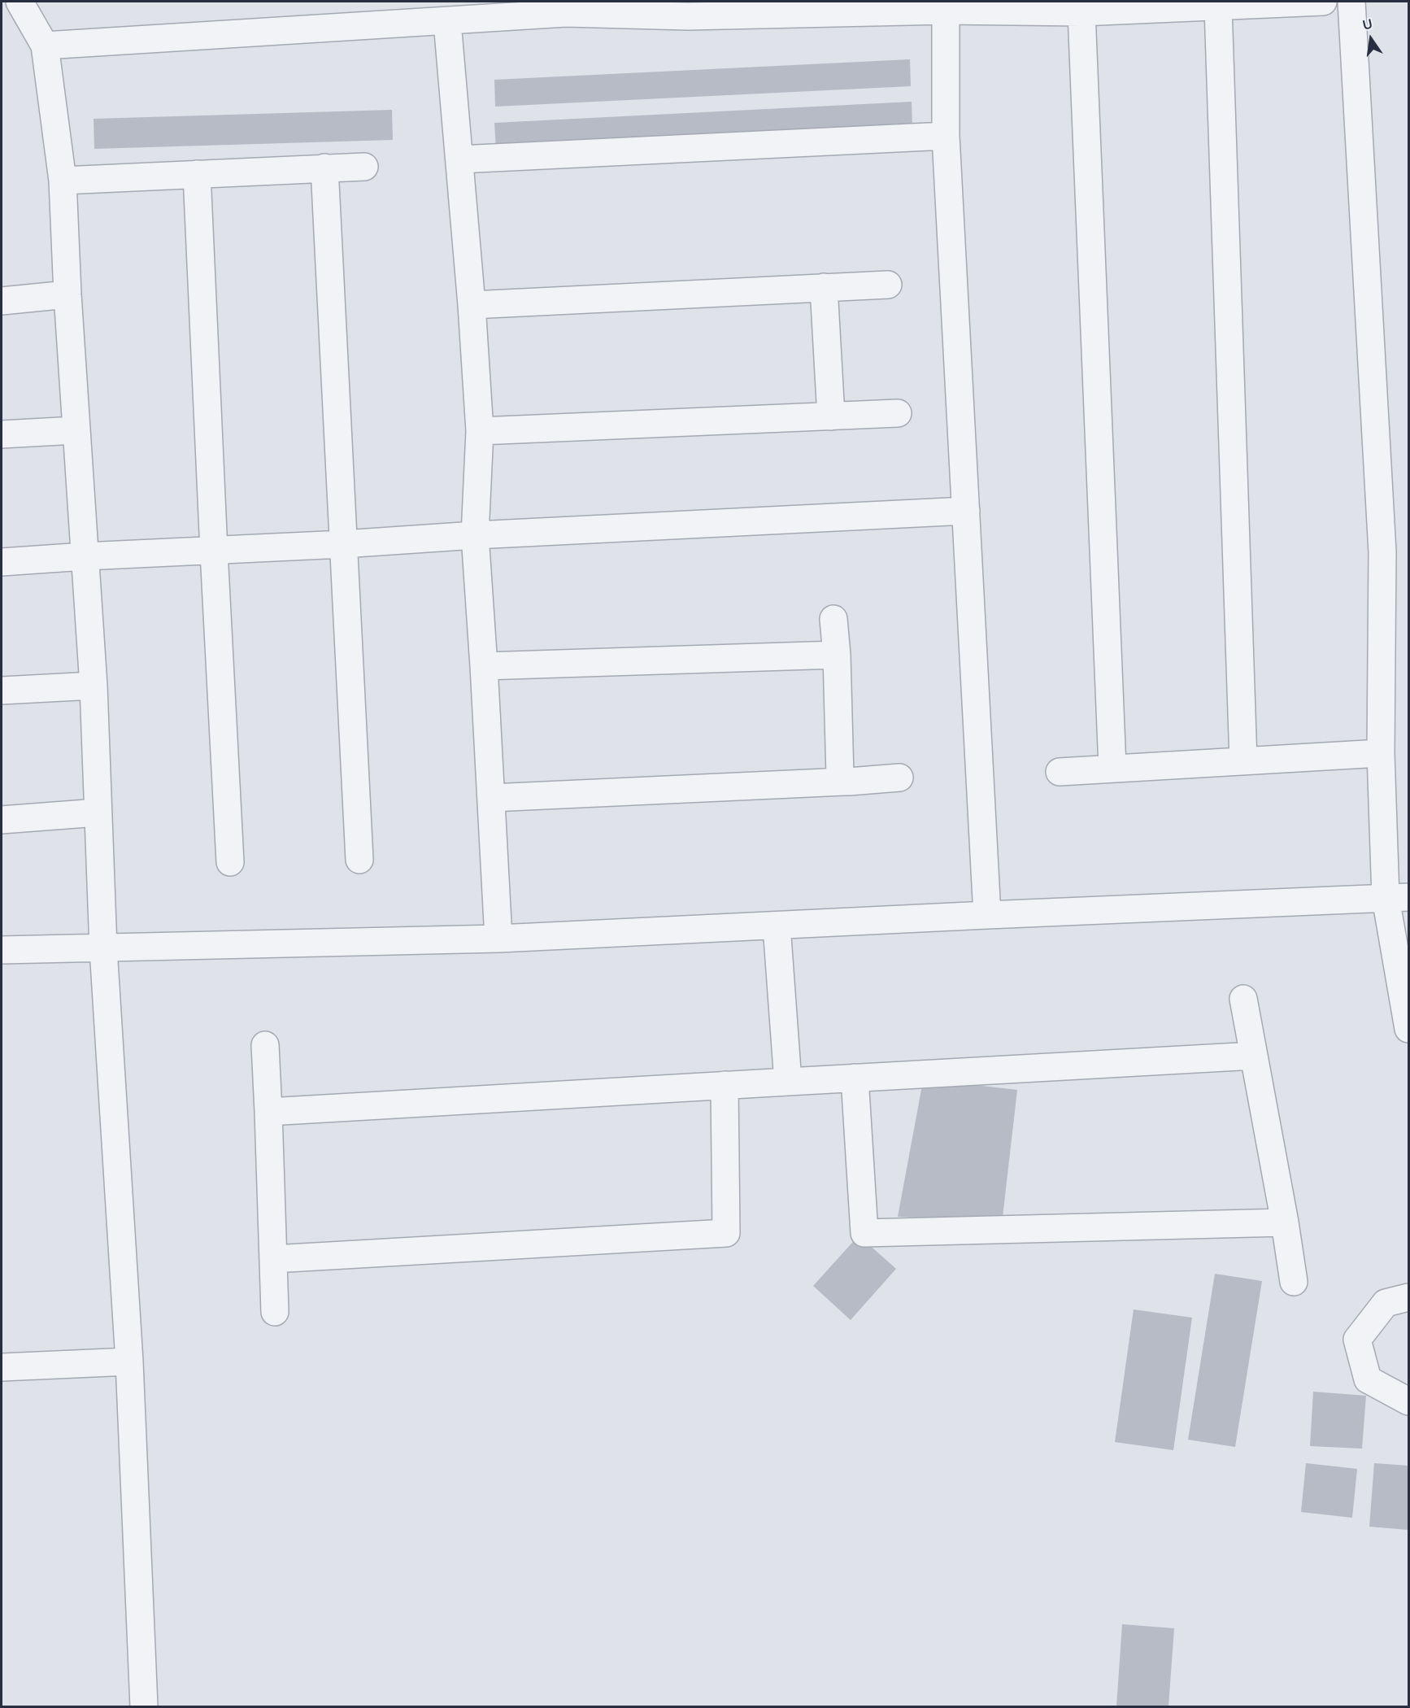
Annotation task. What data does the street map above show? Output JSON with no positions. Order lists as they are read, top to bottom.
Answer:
{
  "north": "top"
}
